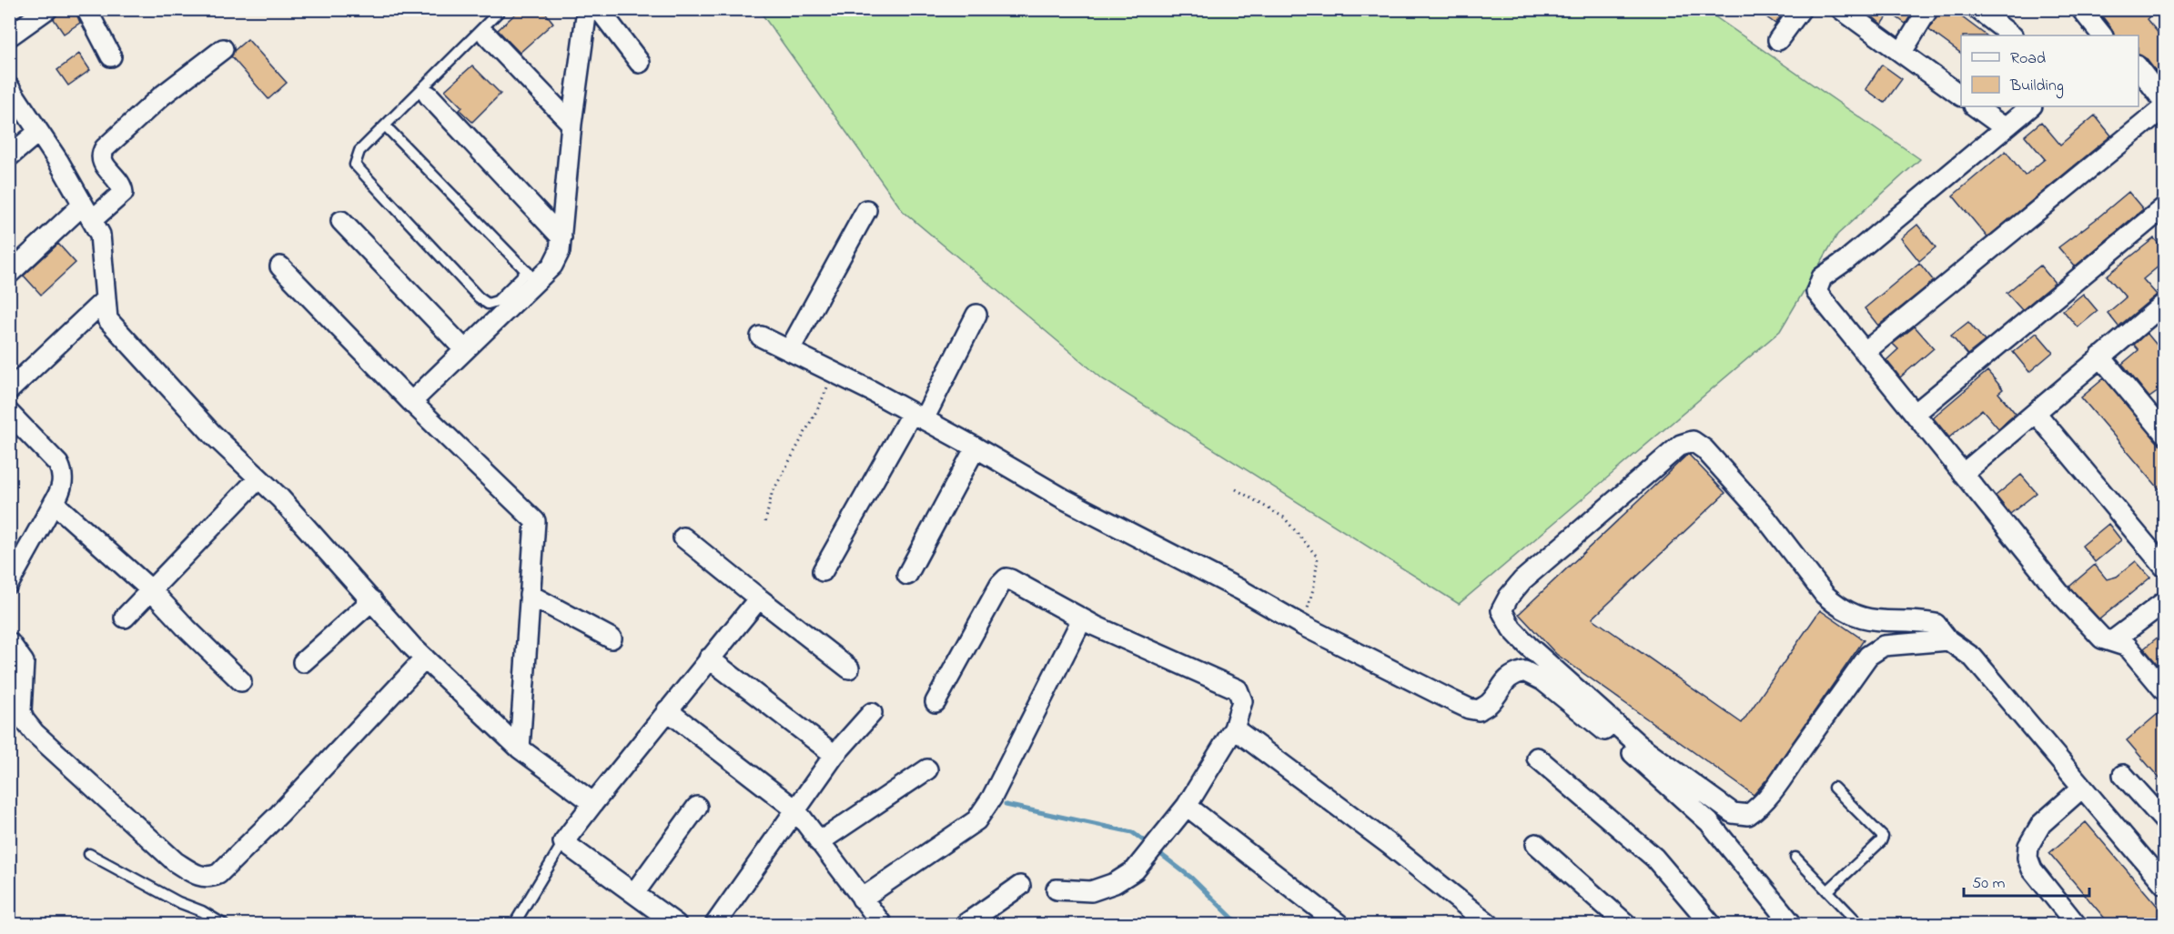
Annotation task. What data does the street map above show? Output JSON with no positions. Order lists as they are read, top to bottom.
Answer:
{
  "legend": ["Road", "Building"],
  "scale_bar": "50 m"
}
